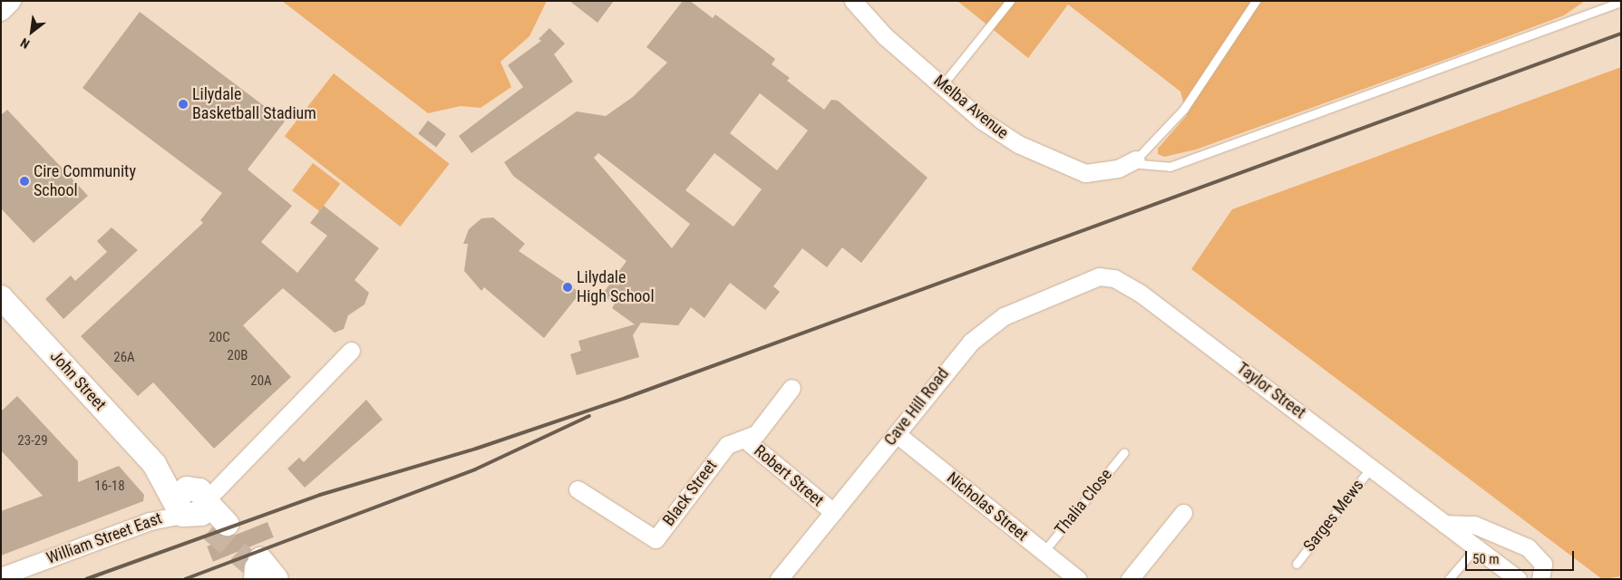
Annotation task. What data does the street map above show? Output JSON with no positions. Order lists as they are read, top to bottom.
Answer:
{
  "streets": {
    "main road": ["John Street"],
    "street": [
      "Melba Avenue",
      "Taylor Street",
      "Cave Hill Road",
      "Robert Street",
      "Black Street",
      "Nicholas Street",
      "William Street East"
    ],
    "lane": ["Thalia Close", "Sarges Mews"]
  },
  "crossings": [
    ["John Street", "William Street East"],
    ["Taylor Street", "Cave Hill Road"],
    ["Taylor Street", "Sarges Mews"],
    ["Cave Hill Road", "Robert Street"],
    ["Cave Hill Road", "Nicholas Street"],
    ["Robert Street", "Black Street"],
    ["Thalia Close", "Nicholas Street"]
  ],
  "places": ["Lilydale Basketball Stadium", "Cire Community School", "Lilydale High School"],
  "house_numbers": [
    "20C",
    "20B",
    "26A",
    "20A",
    "23-29",
    "16-18"
  ],
  "scale_bar": "50 m",
  "north": "bottom left"
}
